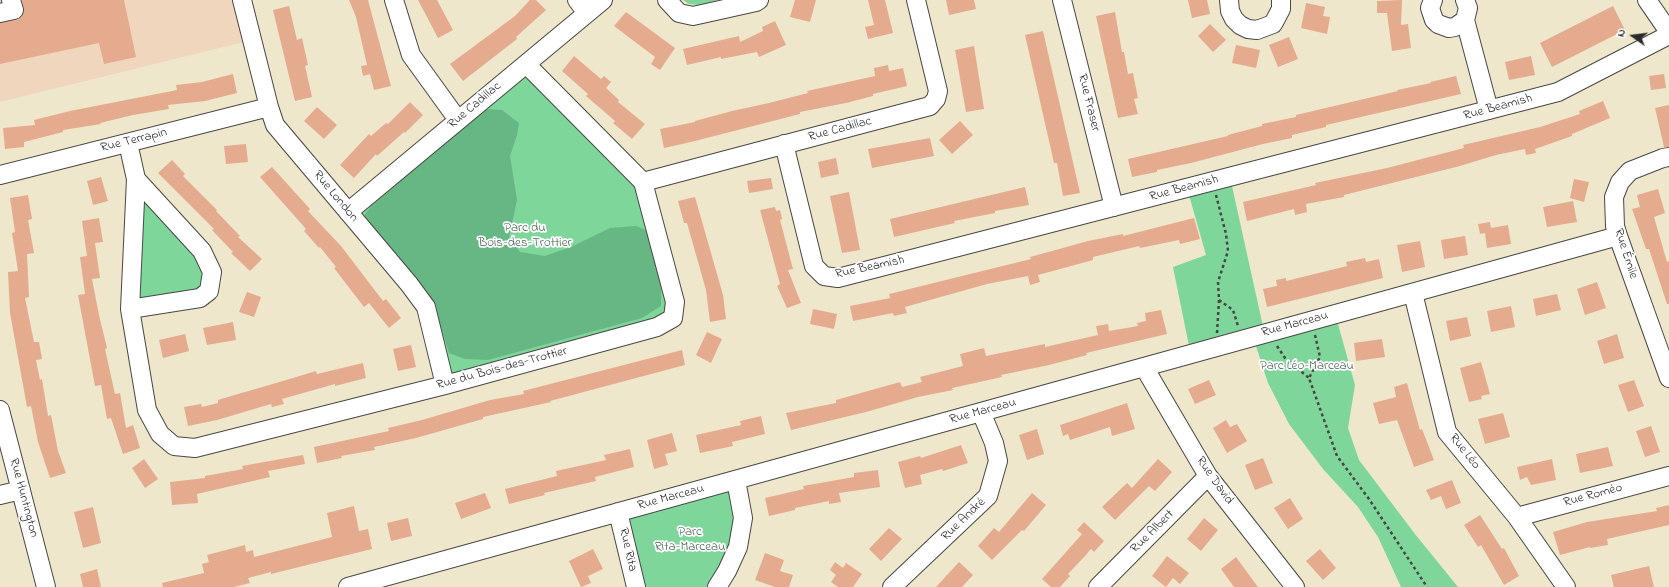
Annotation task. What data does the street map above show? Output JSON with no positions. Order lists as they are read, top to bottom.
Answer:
{
  "streets": {
    "street": [
      "Rue Fraser",
      "Rue Cadillac",
      "Rue Beamish",
      "Rue Terrapin",
      "Rue London",
      "Rue Émile",
      "Rue Marceau",
      "Rue du Bois-des-Trottier",
      "Rue Léo",
      "Rue David",
      "Rue Roméo",
      "Rue Huntington",
      "Rue André",
      "Rue Albert",
      "Rue Rita"
    ]
  },
  "crossings": [
    ["Rue Fraser", "Rue Beamish"],
    ["Rue Cadillac", "Rue Beamish"],
    ["Rue Cadillac", "Rue London"],
    ["Rue Cadillac", "Rue du Bois-des-Trottier"],
    ["Rue Terrapin", "Rue London"],
    ["Rue Terrapin", "Rue du Bois-des-Trottier"],
    ["Rue London", "Rue du Bois-des-Trottier"],
    ["Rue Émile", "Rue Marceau"],
    ["Rue Marceau", "Rue Léo"],
    ["Rue Marceau", "Rue David"],
    ["Rue Marceau", "Rue André"],
    ["Rue Marceau", "Rue Rita"],
    ["Rue Léo", "Rue Roméo"],
    ["Rue David", "Rue Albert"]
  ],
  "parks": ["Parc du Bois-des-Trottier", "Parc Léo-Marceau", "Parc Rita-Marceau"],
  "north": "left"
}
